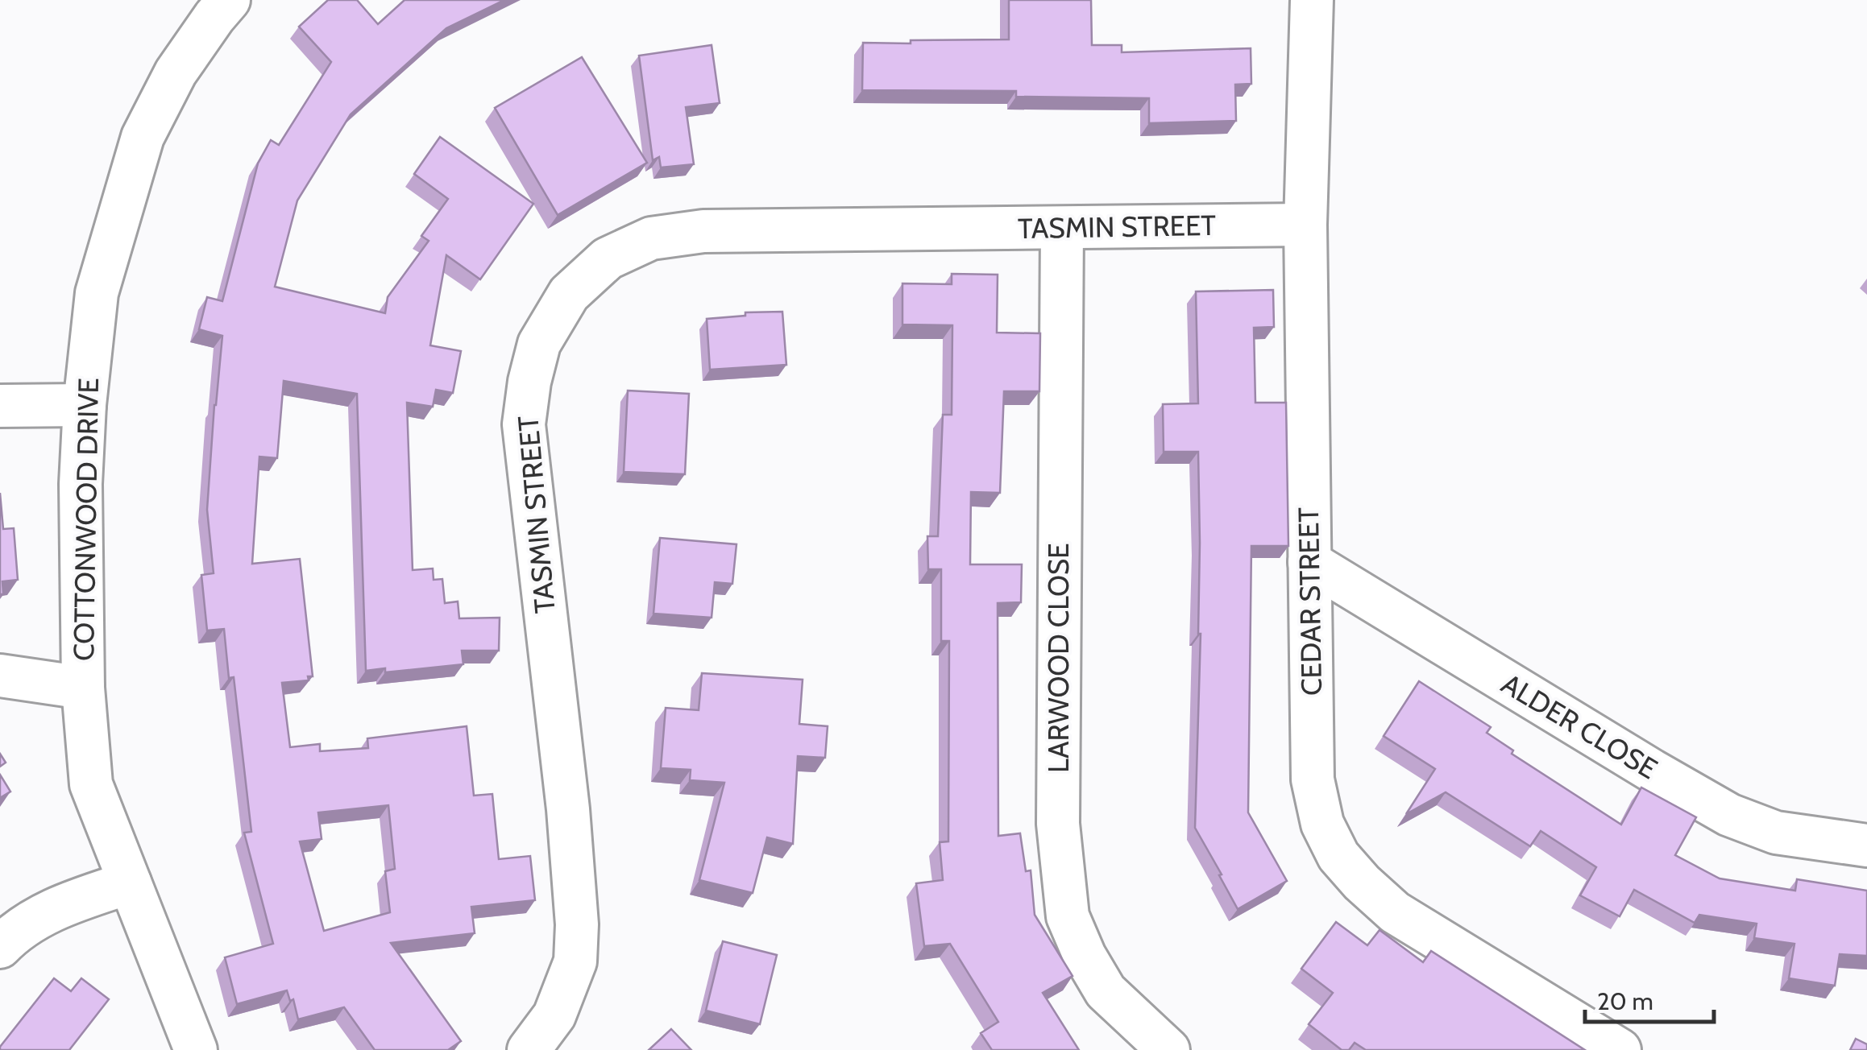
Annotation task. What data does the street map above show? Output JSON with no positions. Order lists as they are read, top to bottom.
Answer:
{
  "streets": {
    "street": [
      "TASMIN STREET",
      "COTTONWOOD DRIVE",
      "CEDAR STREET",
      "LARWOOD CLOSE",
      "ALDER CLOSE"
    ]
  },
  "crossings": [
    ["TASMIN STREET", "CEDAR STREET"],
    ["TASMIN STREET", "LARWOOD CLOSE"],
    ["CEDAR STREET", "ALDER CLOSE"]
  ],
  "scale_bar": "20 m"
}
